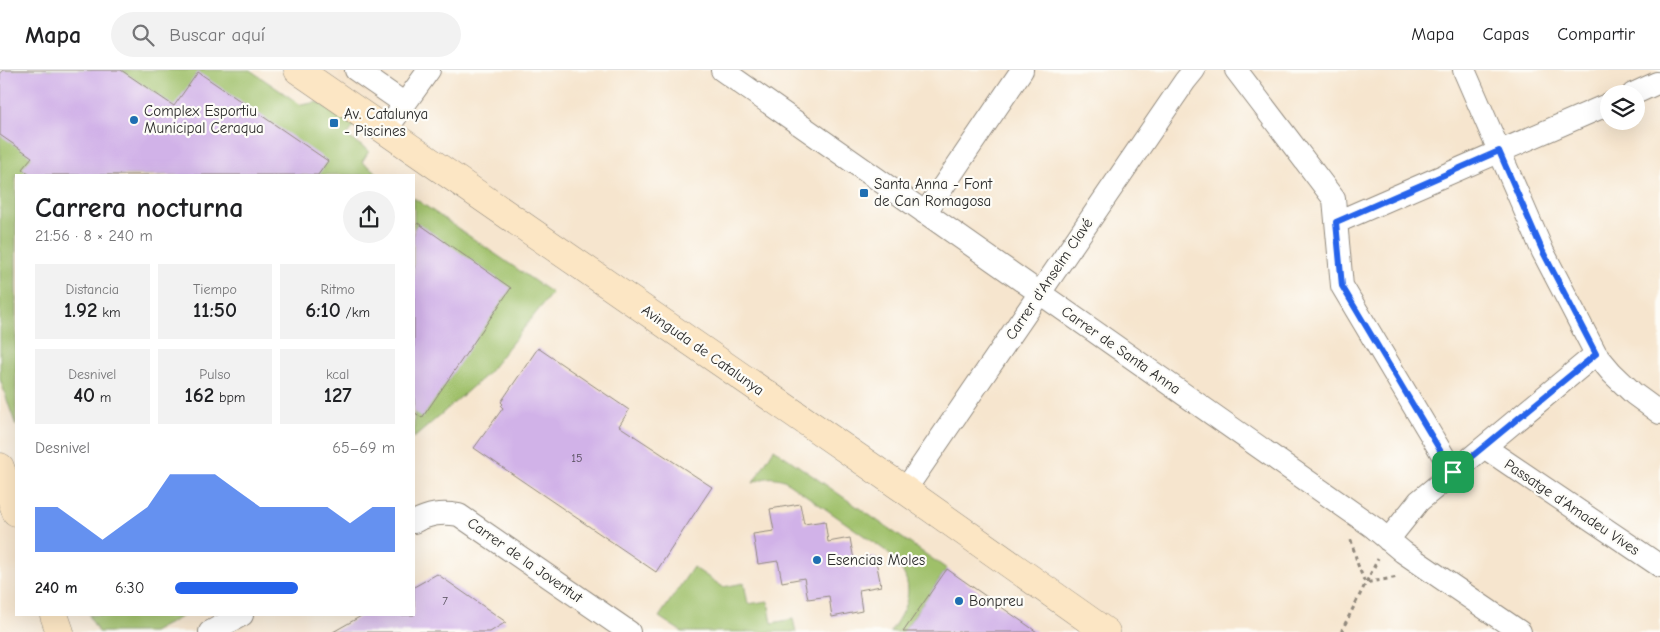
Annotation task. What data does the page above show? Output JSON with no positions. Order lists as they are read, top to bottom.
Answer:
{
  "streets": {
    "street": [
      "Carrer d'Anselm Clavé",
      "Avinguda de Catalunya",
      "Carrer de Santa Anna",
      "Passatge d'Amadeu Vives",
      "Carrer de la Joventut"
    ]
  },
  "crossings": [
    ["Carrer d'Anselm Clavé", "Avinguda de Catalunya"],
    ["Carrer d'Anselm Clavé", "Carrer de Santa Anna"]
  ],
  "places": {
    "other": ["Complex Esportiu Municipal Ceraqua", "Esencias Moles", "Bonpreu"],
    "transit": ["Av. Catalunya - Piscines", "Santa Anna - Font de Can Romagosa"]
  },
  "house_numbers": ["15", "7"],
  "page": {
    "header": "Mapa",
    "search": "Buscar aquí",
    "nav": ["Mapa", "Capas", "Compartir"],
    "heading": ["Carrera nocturna", "21:56 · 8 × 240 m"],
    "stats": [
      ["Distancia", "1.92 km"],
      ["Tiempo", "11:50"],
      ["Ritmo", "6:10 /km"],
      ["Desnivel", "40 m"],
      ["Pulso", "162 bpm"],
      ["kcal", "127"]
    ],
    "chart": ["Desnivel", "65–69 m"],
    "list": [
      {
        "name": "240 m",
        "note": "6:30"
      }
    ]
  }
}
